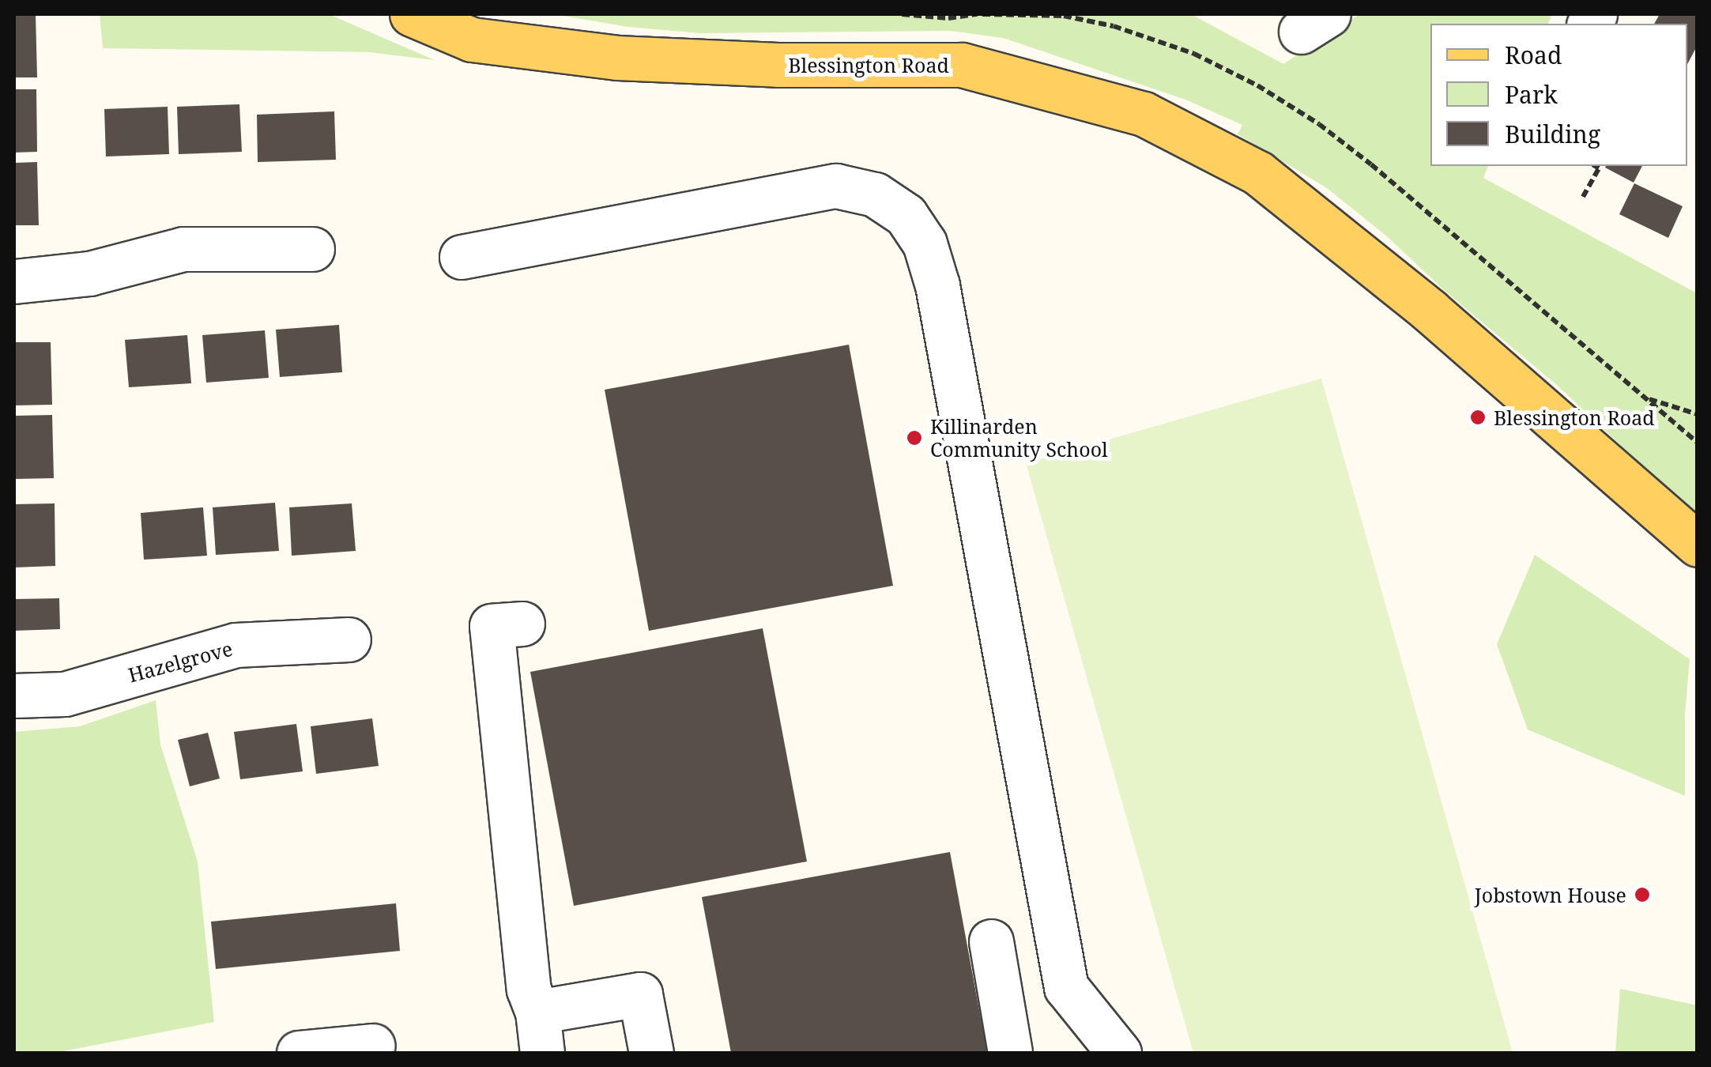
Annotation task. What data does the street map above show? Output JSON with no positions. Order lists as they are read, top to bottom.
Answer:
{
  "streets": {
    "main road": ["Blessington Road"],
    "street": ["Hazelgrove"]
  },
  "places": ["Blessington Road", "Killinarden Community School", "Jobstown House"],
  "legend": ["Road", "Park", "Building"]
}
